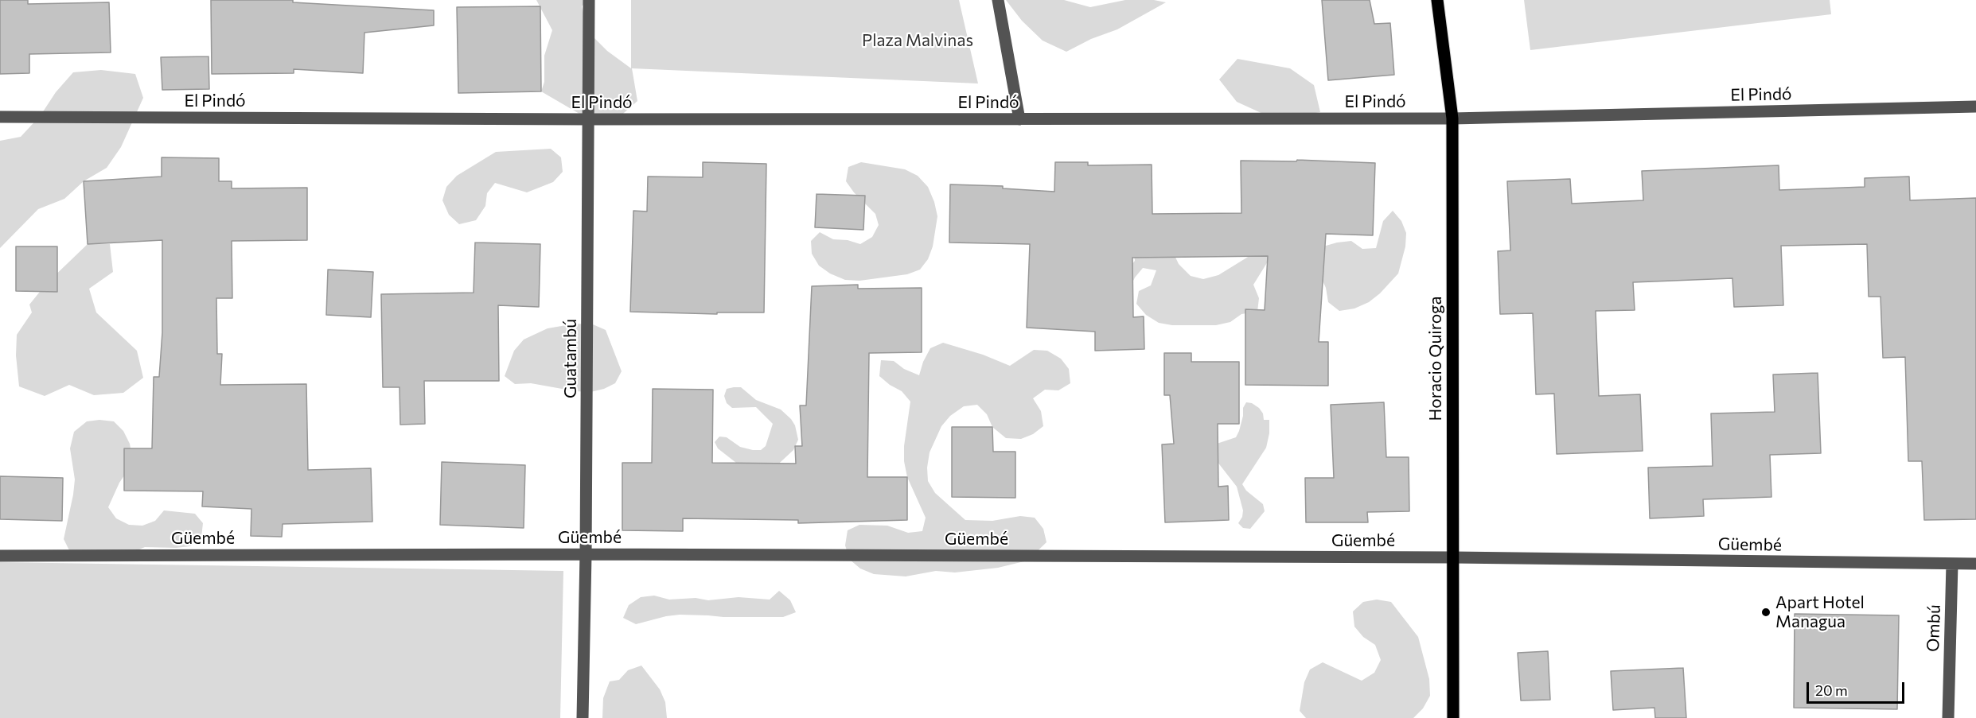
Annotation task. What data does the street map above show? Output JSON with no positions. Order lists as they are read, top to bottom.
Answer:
{
  "streets": {
    "main road": ["Horacio Quiroga"],
    "street": [
      "El Pindó",
      "Guatambú",
      "Güembé",
      "Ombú"
    ]
  },
  "crossings": [
    ["El Pindó", "Guatambú"],
    ["El Pindó", "Horacio Quiroga"],
    ["Guatambú", "Güembé"],
    ["Horacio Quiroga", "Güembé"],
    ["Güembé", "Ombú"]
  ],
  "parks": ["Plaza Malvinas"],
  "places": ["Apart Hotel Managua"],
  "scale_bar": "20 m"
}
